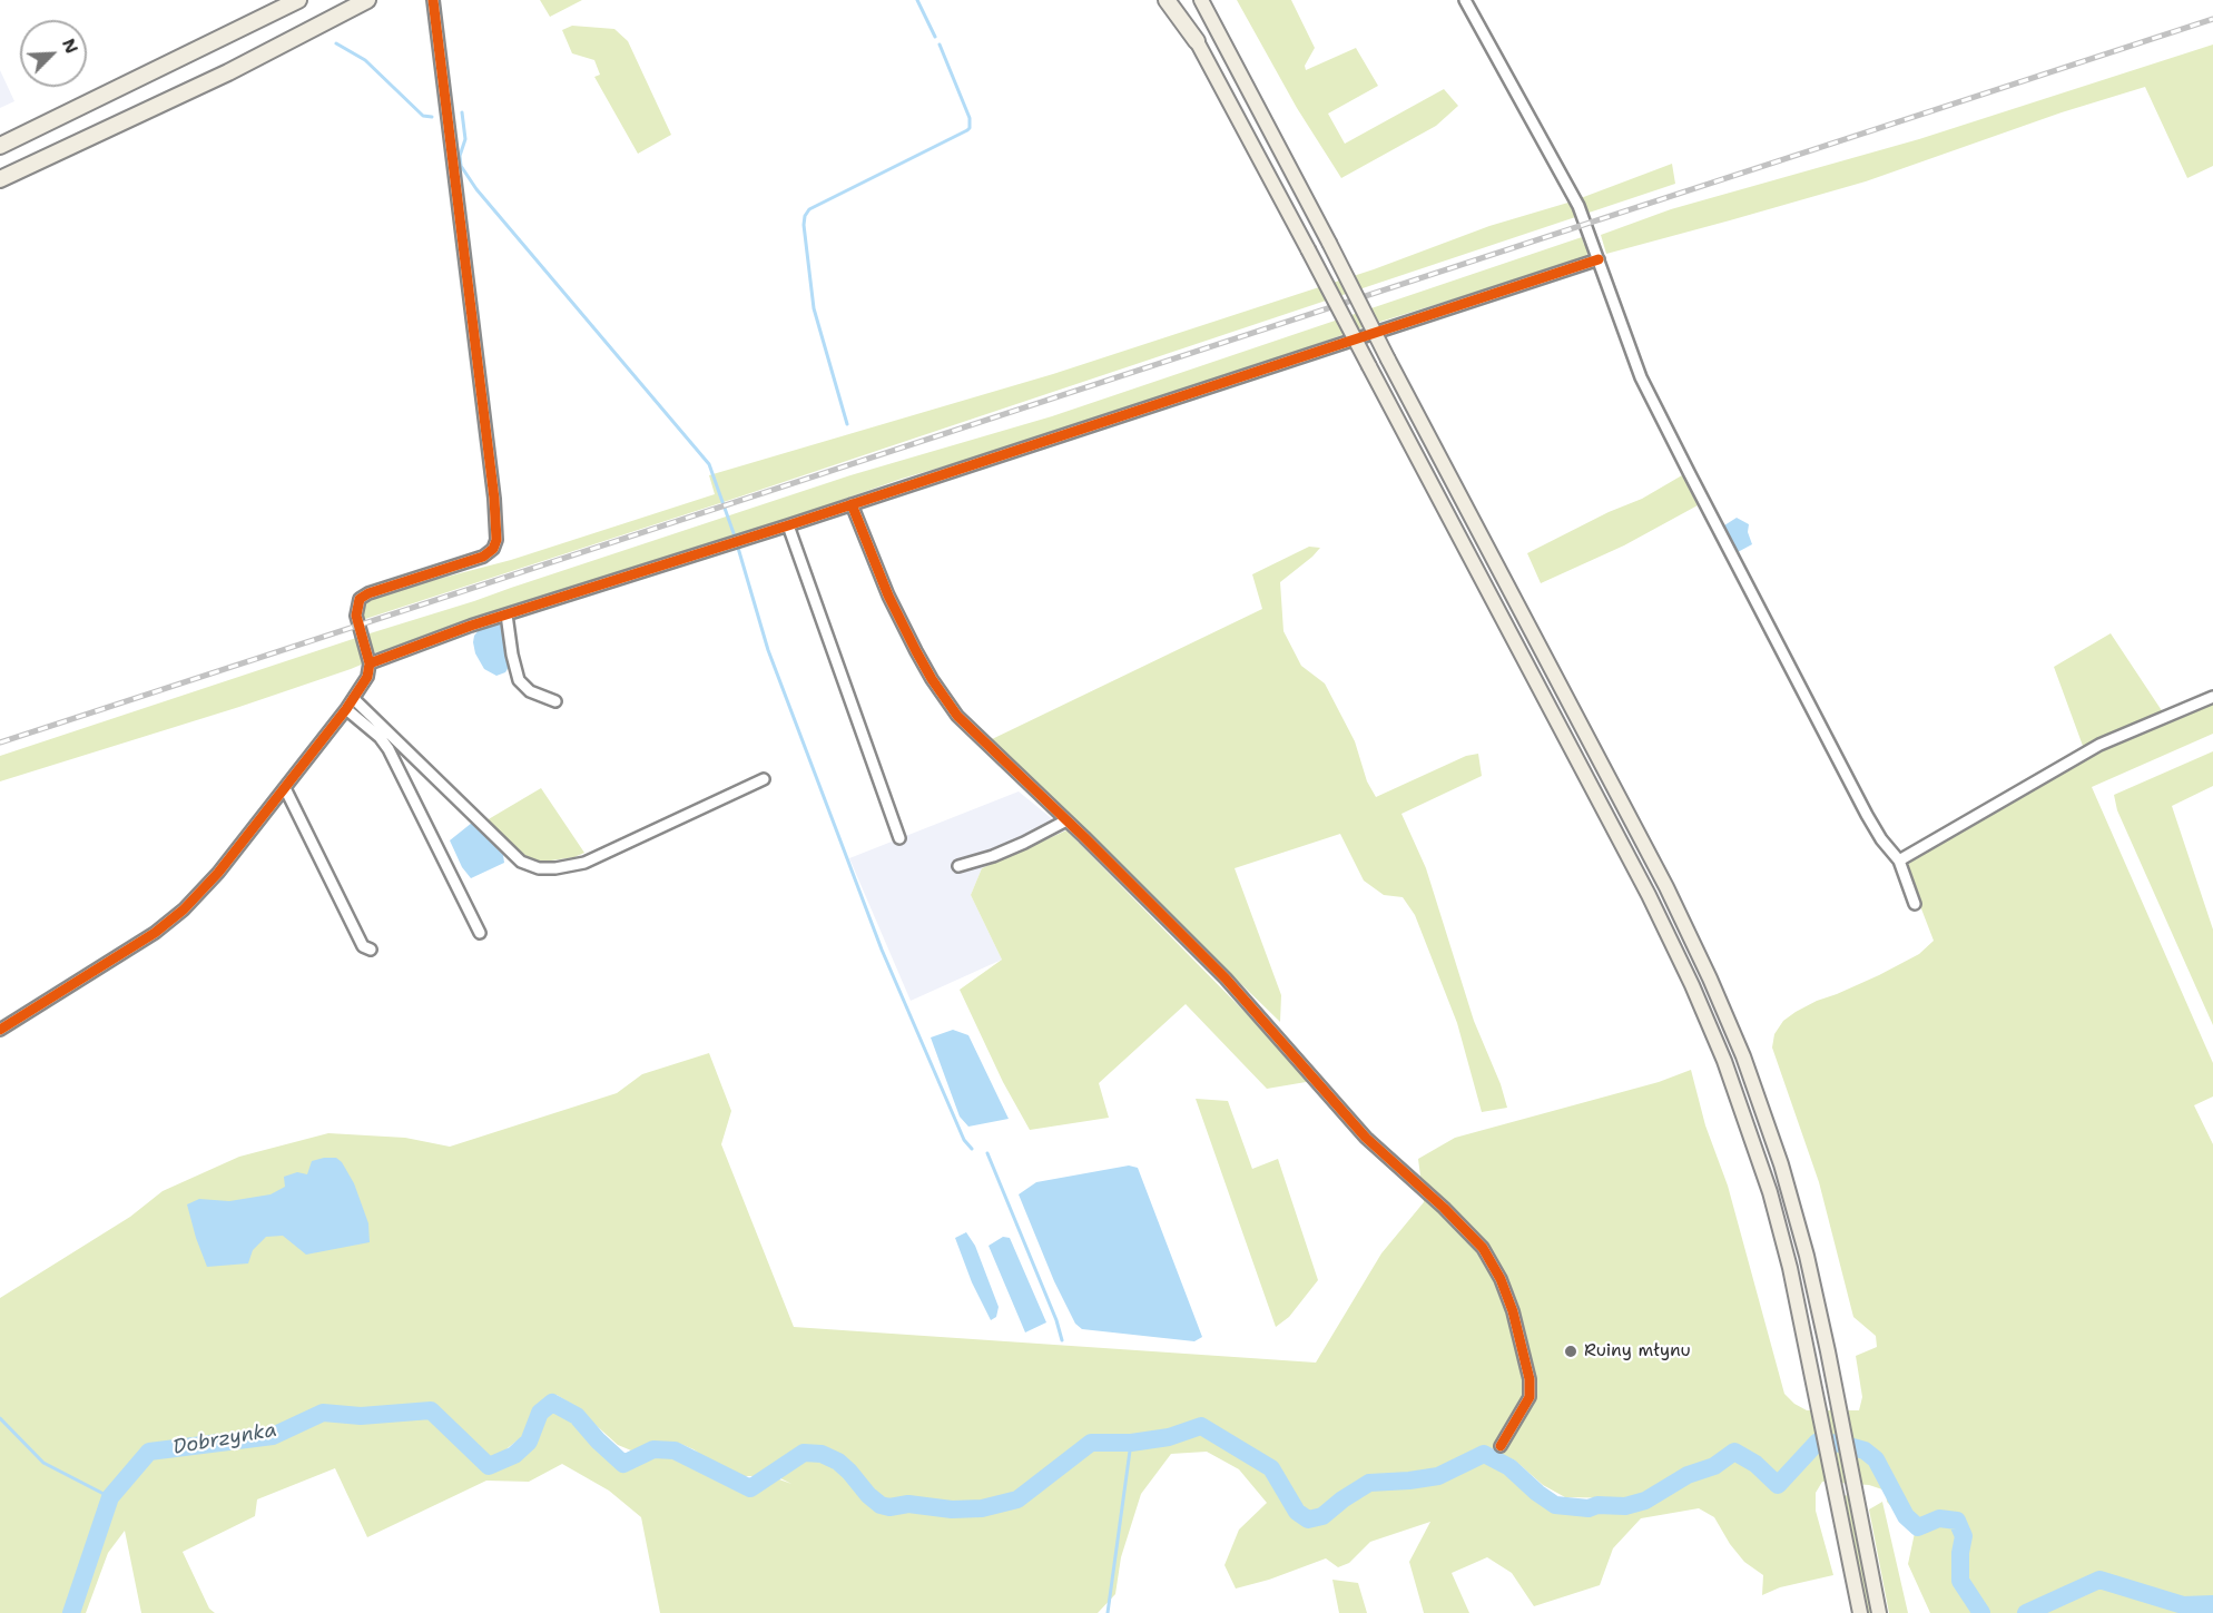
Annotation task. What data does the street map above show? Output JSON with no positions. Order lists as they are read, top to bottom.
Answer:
{
  "water": ["Dobrzynka"],
  "places": ["Ruiny młynu"],
  "north": "top right"
}
